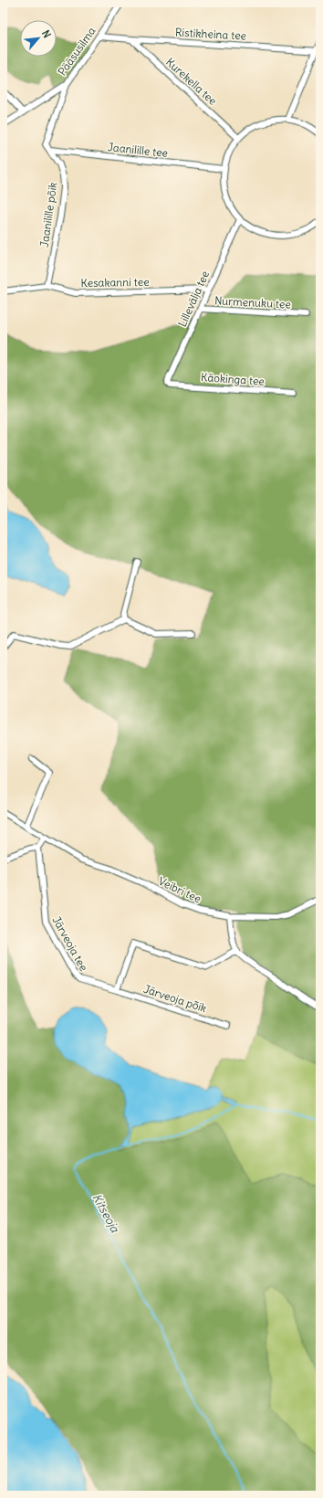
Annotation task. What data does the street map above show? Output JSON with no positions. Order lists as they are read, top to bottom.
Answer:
{
  "streets": {
    "street": [
      "Ristikheina tee",
      "Pääsusilma",
      "Kurekella tee",
      "Jaanilille tee",
      "Jaanilille põik",
      "Kesakanni tee",
      "Lillevälja tee",
      "Nurmenuku tee",
      "Käokinga tee",
      "Veibri tee",
      "Järveoja tee",
      "Järveoja põik"
    ]
  },
  "crossings": [
    ["Ristikheina tee", "Pääsusilma"],
    ["Ristikheina tee", "Kurekella tee"],
    ["Jaanilille tee", "Jaanilille põik"],
    ["Jaanilille põik", "Kesakanni tee"],
    ["Kesakanni tee", "Lillevälja tee"],
    ["Lillevälja tee", "Nurmenuku tee"],
    ["Lillevälja tee", "Käokinga tee"],
    ["Järveoja tee", "Järveoja põik"]
  ],
  "water": ["Kitseoja"],
  "north": "top right"
}
